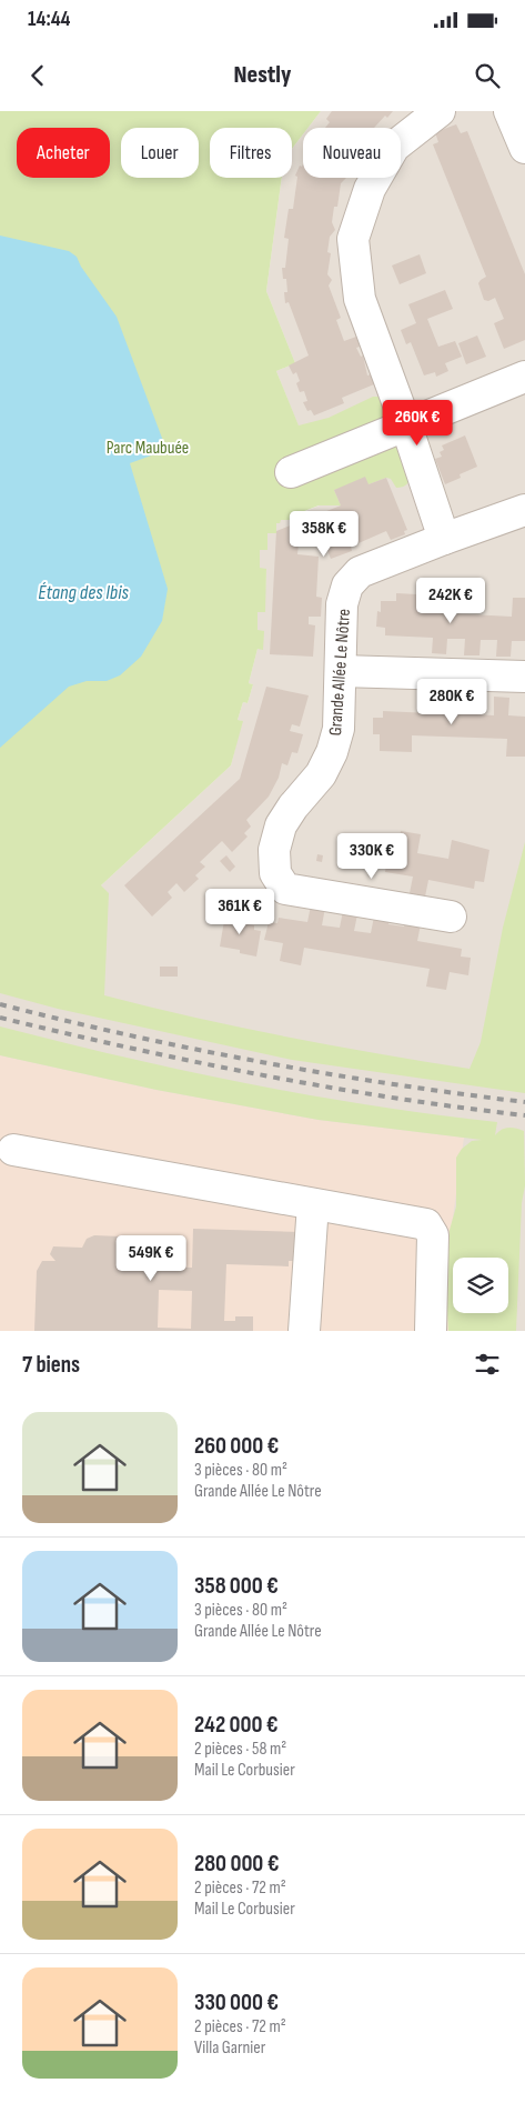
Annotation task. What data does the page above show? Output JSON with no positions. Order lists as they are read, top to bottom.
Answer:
{
  "streets": {
    "street": ["Grande Allée Le Nôtre"]
  },
  "water": ["Étang des Ibis"],
  "parks": ["Parc Maubuée"],
  "page": {
    "status": "14:44",
    "header": "Nestly",
    "chip": [
      "Acheter",
      "Louer",
      "Filtres",
      "Nouveau"
    ],
    "price": [
      "260K €",
      "358K €",
      "242K €",
      "280K €",
      "330K €",
      "361K €",
      "549K €"
    ],
    "heading": "7 biens",
    "list": [
      {
        "name": "260 000 €",
        "note": "3 pièces · 80 m² · Grande Allée Le Nôtre"
      },
      {
        "name": "358 000 €",
        "note": "3 pièces · 80 m² · Grande Allée Le Nôtre"
      },
      {
        "name": "242 000 €",
        "note": "2 pièces · 58 m² · Mail Le Corbusier"
      },
      {
        "name": "280 000 €",
        "note": "2 pièces · 72 m² · Mail Le Corbusier"
      },
      {
        "name": "330 000 €",
        "note": "2 pièces · 72 m² · Villa Garnier"
      }
    ]
  }
}
